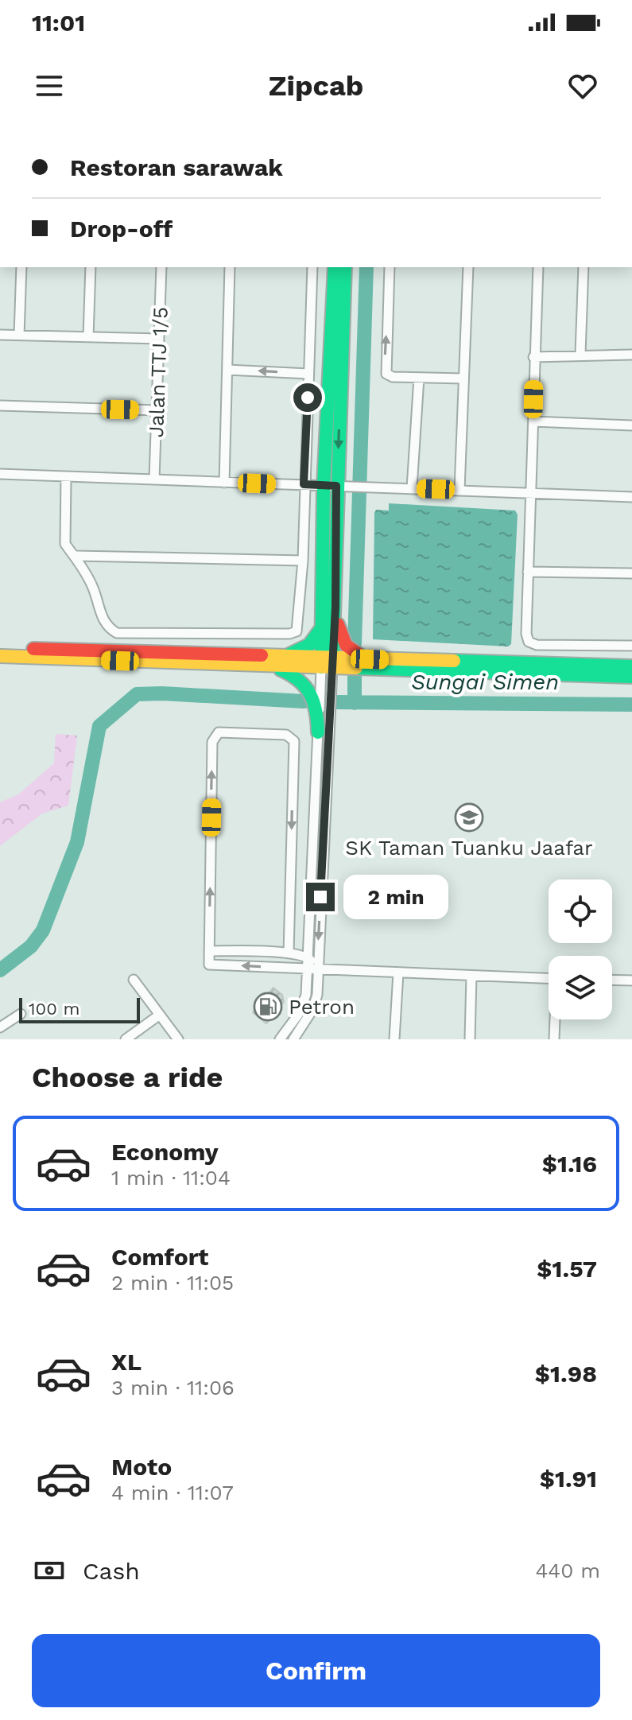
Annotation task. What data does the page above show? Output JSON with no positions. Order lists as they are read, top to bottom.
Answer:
{
  "streets": {
    "street": ["Jalan TTJ 1/5"]
  },
  "water": ["Sungai Simen"],
  "places": {
    "school or university": ["SK Taman Tuanku Jaafar"],
    "fuel station": ["Petron"]
  },
  "scale_bar": "100 m",
  "page": {
    "status": "11:01",
    "header": "Zipcab",
    "banner": ["Restoran sarawak", "Drop-off"],
    "bubble": "2 min",
    "scale": "100 m",
    "heading": "Choose a ride",
    "list": [
      {
        "name": "Economy",
        "note": "1 min · 11:04",
        "value": "$1.16"
      },
      {
        "name": "Comfort",
        "note": "2 min · 11:05",
        "value": "$1.57"
      },
      {
        "name": "XL",
        "note": "3 min · 11:06",
        "value": "$1.98"
      },
      {
        "name": "Moto",
        "note": "4 min · 11:07",
        "value": "$1.91"
      }
    ],
    "pay": ["Cash", "440 m"],
    "buttons": "Confirm"
  }
}
